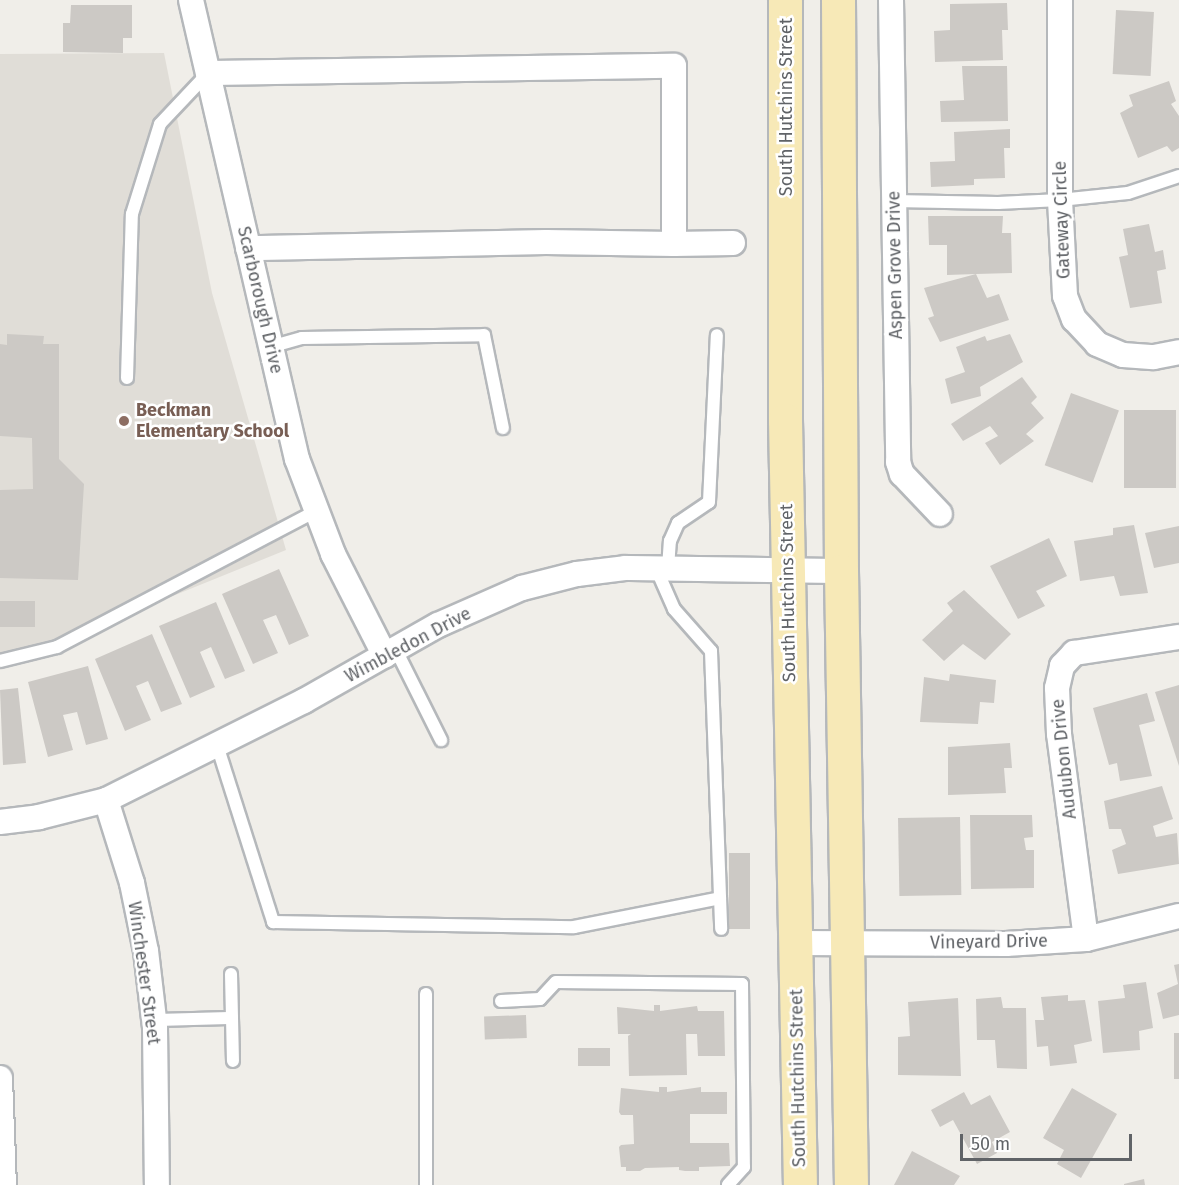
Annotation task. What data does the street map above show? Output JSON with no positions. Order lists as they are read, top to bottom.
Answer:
{
  "streets": {
    "main road": ["South Hutchins Street"],
    "street": [
      "Gateway Circle",
      "Aspen Grove Drive",
      "Scarborough Drive",
      "Wimbledon Drive",
      "Audubon Drive",
      "Vineyard Drive",
      "Winchester Street"
    ]
  },
  "crossings": [
    ["South Hutchins Street", "Wimbledon Drive"],
    ["South Hutchins Street", "Vineyard Drive"],
    ["Scarborough Drive", "Wimbledon Drive"],
    ["Wimbledon Drive", "Winchester Street"],
    ["Audubon Drive", "Vineyard Drive"]
  ],
  "places": ["Beckman Elementary School"],
  "scale_bar": "50 m"
}
